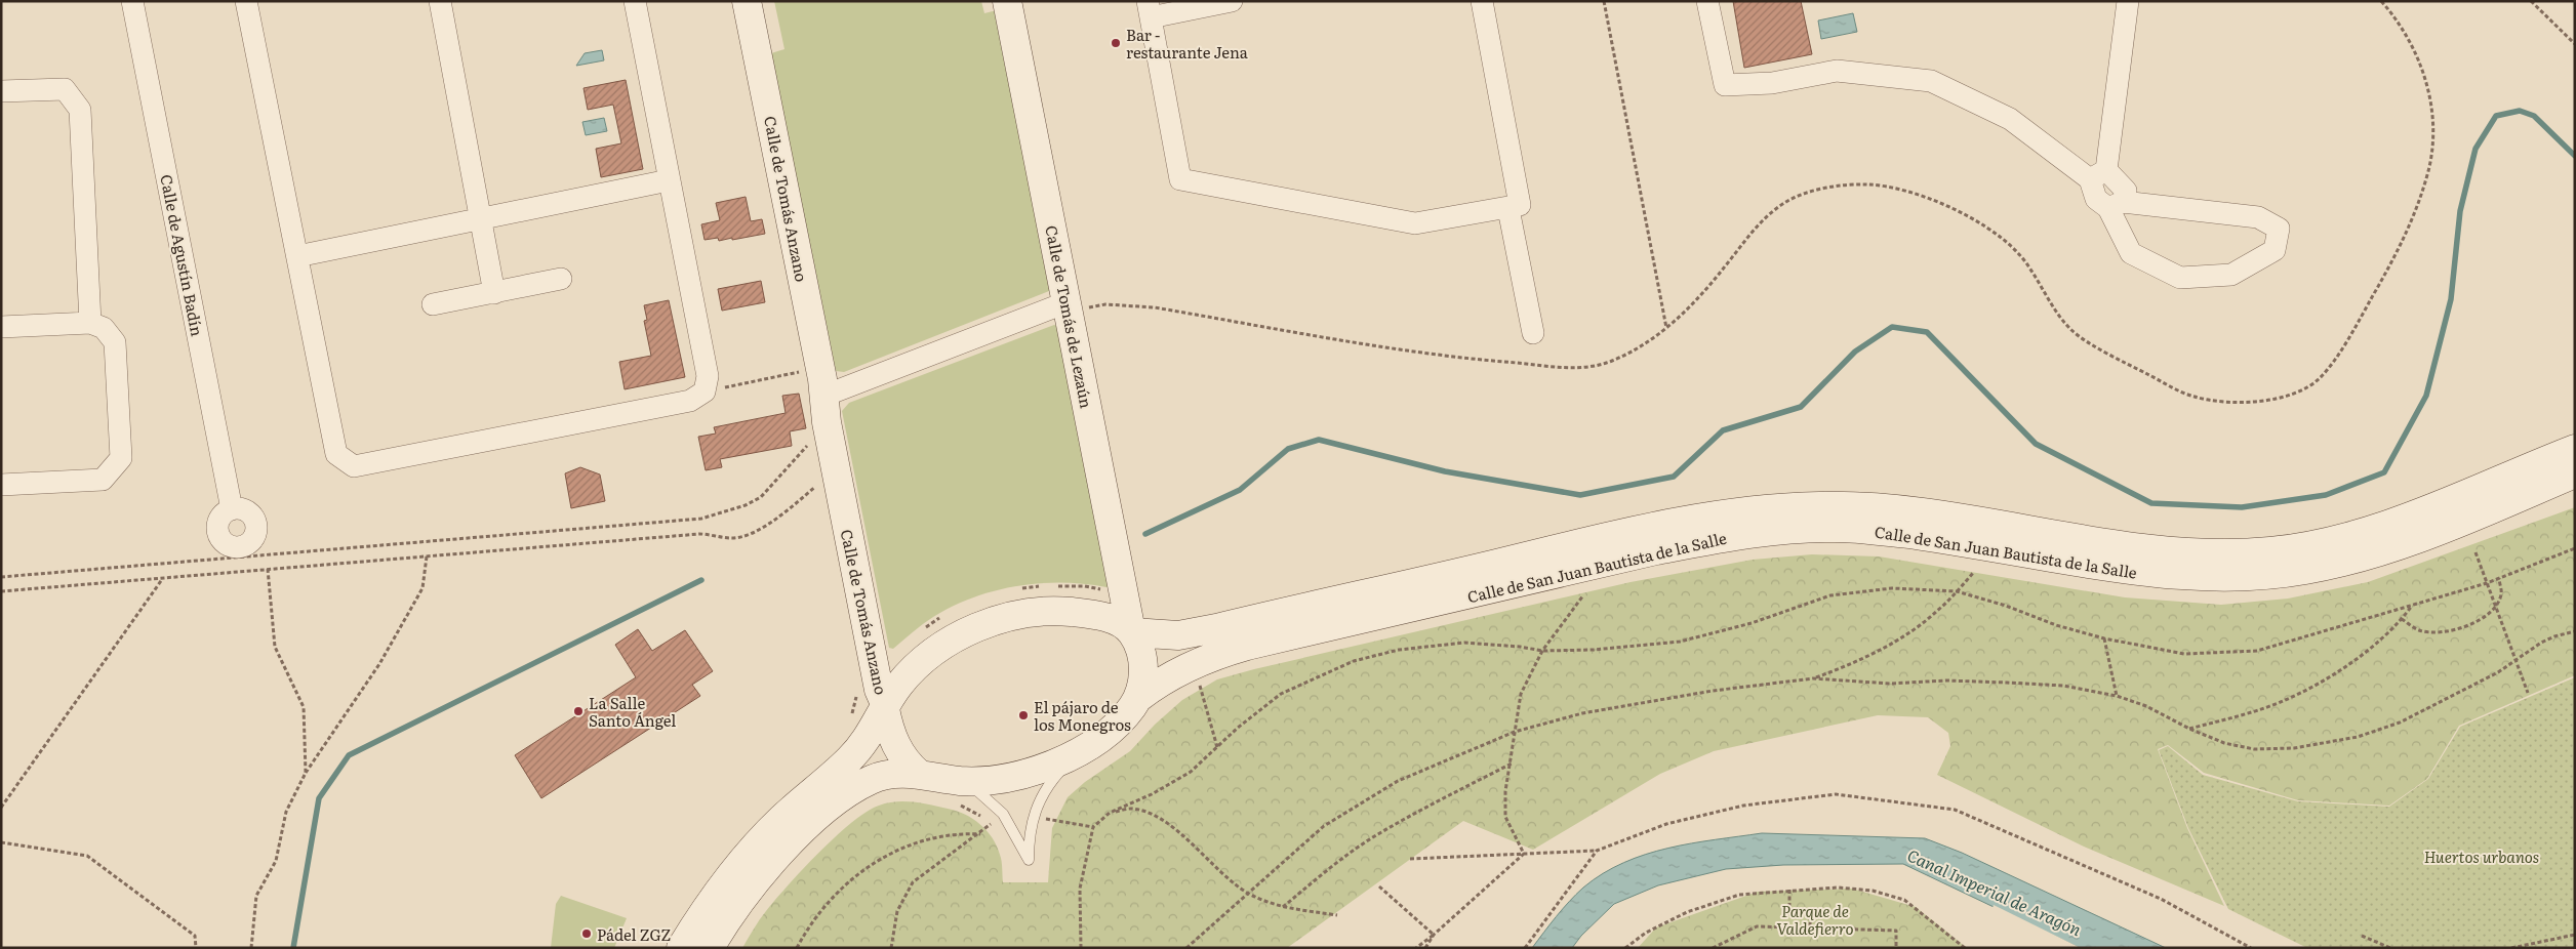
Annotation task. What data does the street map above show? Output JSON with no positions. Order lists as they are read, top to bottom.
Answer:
{
  "streets": {
    "main road": ["Calle de Tomás Anzano", "Calle de Tomás de Lezaún", "Calle de San Juan Bautista de la Salle"],
    "street": ["Calle de Agustín Badín"]
  },
  "crossings": [
    ["Calle de Tomás Anzano", "Calle de San Juan Bautista de la Salle"],
    ["Calle de Tomás de Lezaún", "Calle de San Juan Bautista de la Salle"]
  ],
  "water": ["Canal Imperial de Aragón"],
  "parks": ["Huertos urbanos", "Parque de Valdefierro"],
  "places": [
    "Bar - restaurante Jena",
    "La Salle Santo Ángel",
    "El pájaro de los Monegros",
    "Pádel ZGZ"
  ]
}
